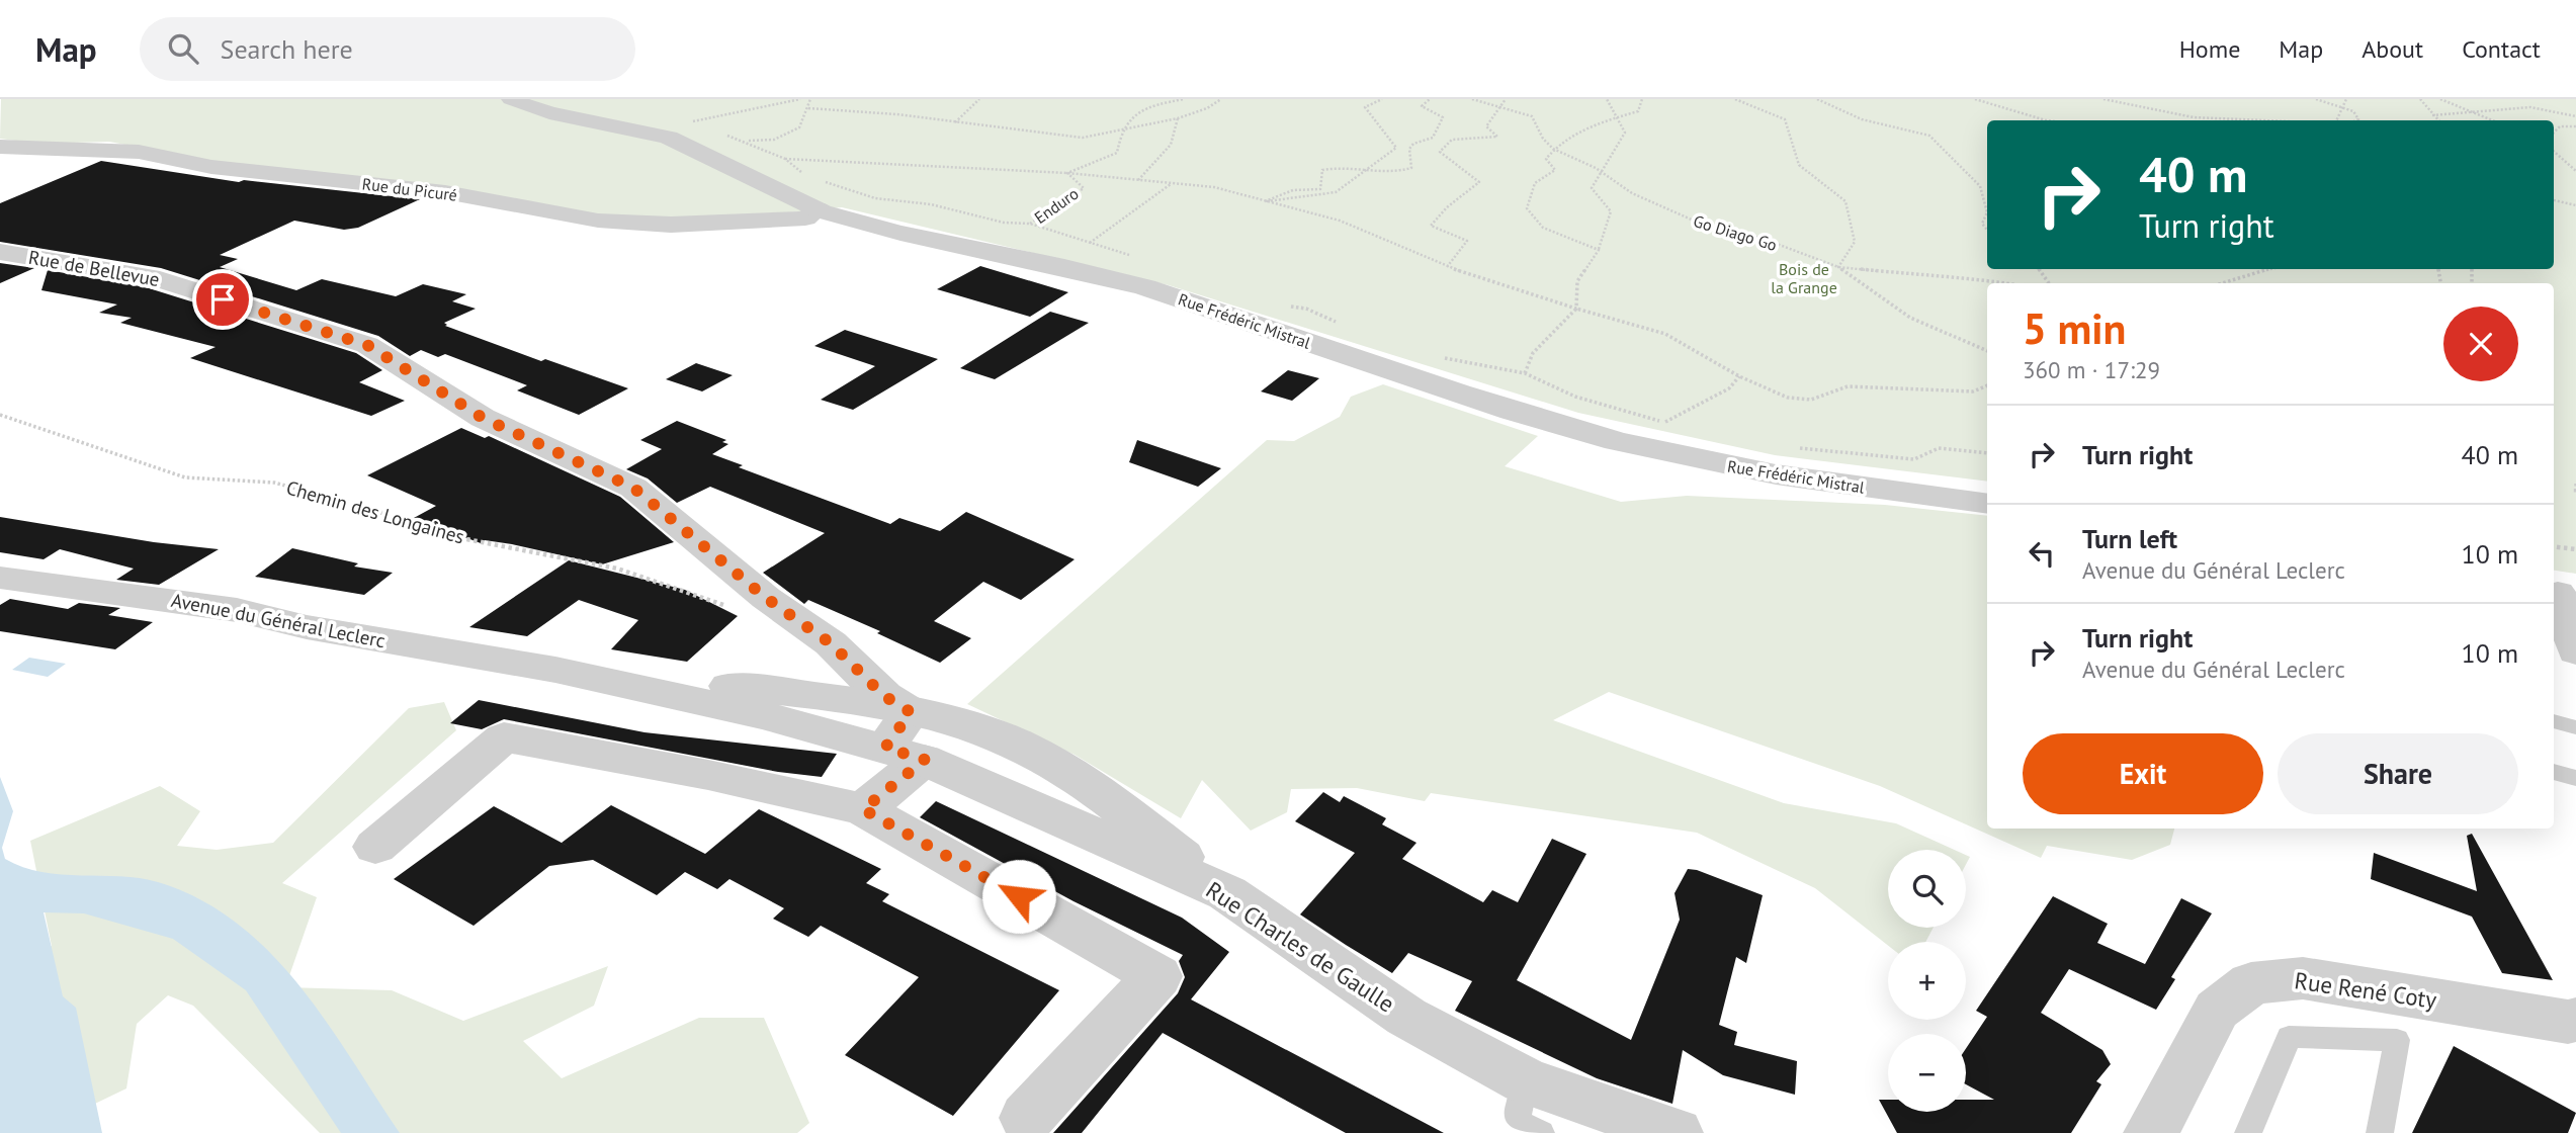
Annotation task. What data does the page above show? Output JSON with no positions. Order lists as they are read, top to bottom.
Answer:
{
  "streets": {
    "street": [
      "Rue du Picuré",
      "Rue de Bellevue",
      "Rue Frédéric Mistral",
      "Avenue du Général Leclerc",
      "Rue Charles de Gaulle",
      "Rue René Coty"
    ],
    "path": ["Enduro", "Go Diago Go", "Chemin des Longaines"]
  },
  "crossings": [
    ["Rue du Picuré", "Rue Frédéric Mistral"],
    ["Rue de Bellevue", "Avenue du Général Leclerc"],
    ["Avenue du Général Leclerc", "Rue Charles de Gaulle"]
  ],
  "parks": ["Bois de la Grange"],
  "page": {
    "header": "Map",
    "search": "Search here",
    "nav": [
      "Home",
      "Map",
      "About",
      "Contact"
    ],
    "turn": ["40 m", "Turn right"],
    "heading": ["5 min", "360 m · 17:29"],
    "list": [
      {
        "name": "Turn right",
        "value": "40 m"
      },
      {
        "name": "Turn left",
        "note": "Avenue du Général Leclerc",
        "value": "10 m"
      },
      {
        "name": "Turn right",
        "note": "Avenue du Général Leclerc",
        "value": "10 m"
      }
    ],
    "buttons": ["Exit", "Share"],
    "map_buttons": ["+", "−"]
  }
}
